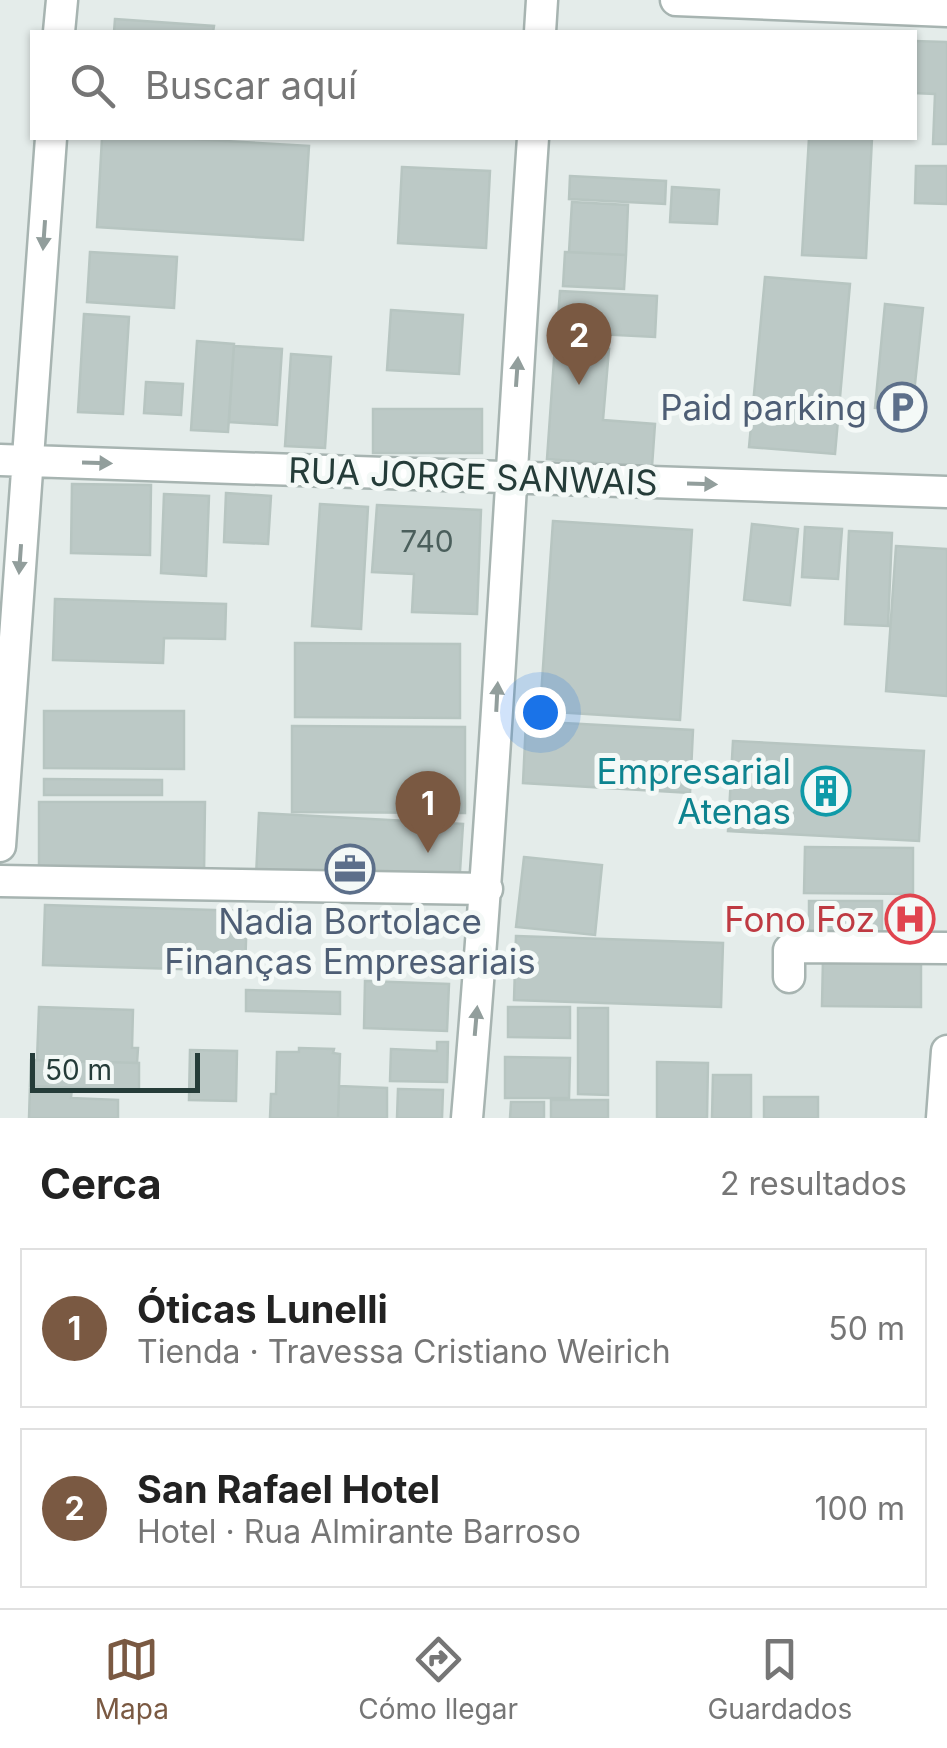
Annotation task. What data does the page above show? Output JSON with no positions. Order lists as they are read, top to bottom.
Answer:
{
  "streets": {
    "street": ["RUA JORGE SANWAIS"]
  },
  "one_way": ["RUA JORGE SANWAIS"],
  "places": {
    "parking": ["Paid parking"],
    "building": ["Empresarial Atenas"],
    "office": ["Nadia Bortolace Finanças Empresariais"],
    "hospital": ["Fono Foz"]
  },
  "house_numbers": ["740"],
  "scale_bar": "50 m",
  "page": {
    "search": "Buscar aquí",
    "pins": ["2", "1"],
    "scale": "50 m",
    "heading": ["Cerca", "2 resultados"],
    "list": [
      {
        "mark": "1",
        "name": "Óticas Lunelli",
        "note": "Tienda · Travessa Cristiano Weirich",
        "value": "50 m"
      },
      {
        "mark": "2",
        "name": "San Rafael Hotel",
        "note": "Hotel · Rua Almirante Barroso",
        "value": "100 m"
      }
    ],
    "nav": ["Mapa", "Cómo llegar", "Guardados"]
  }
}
